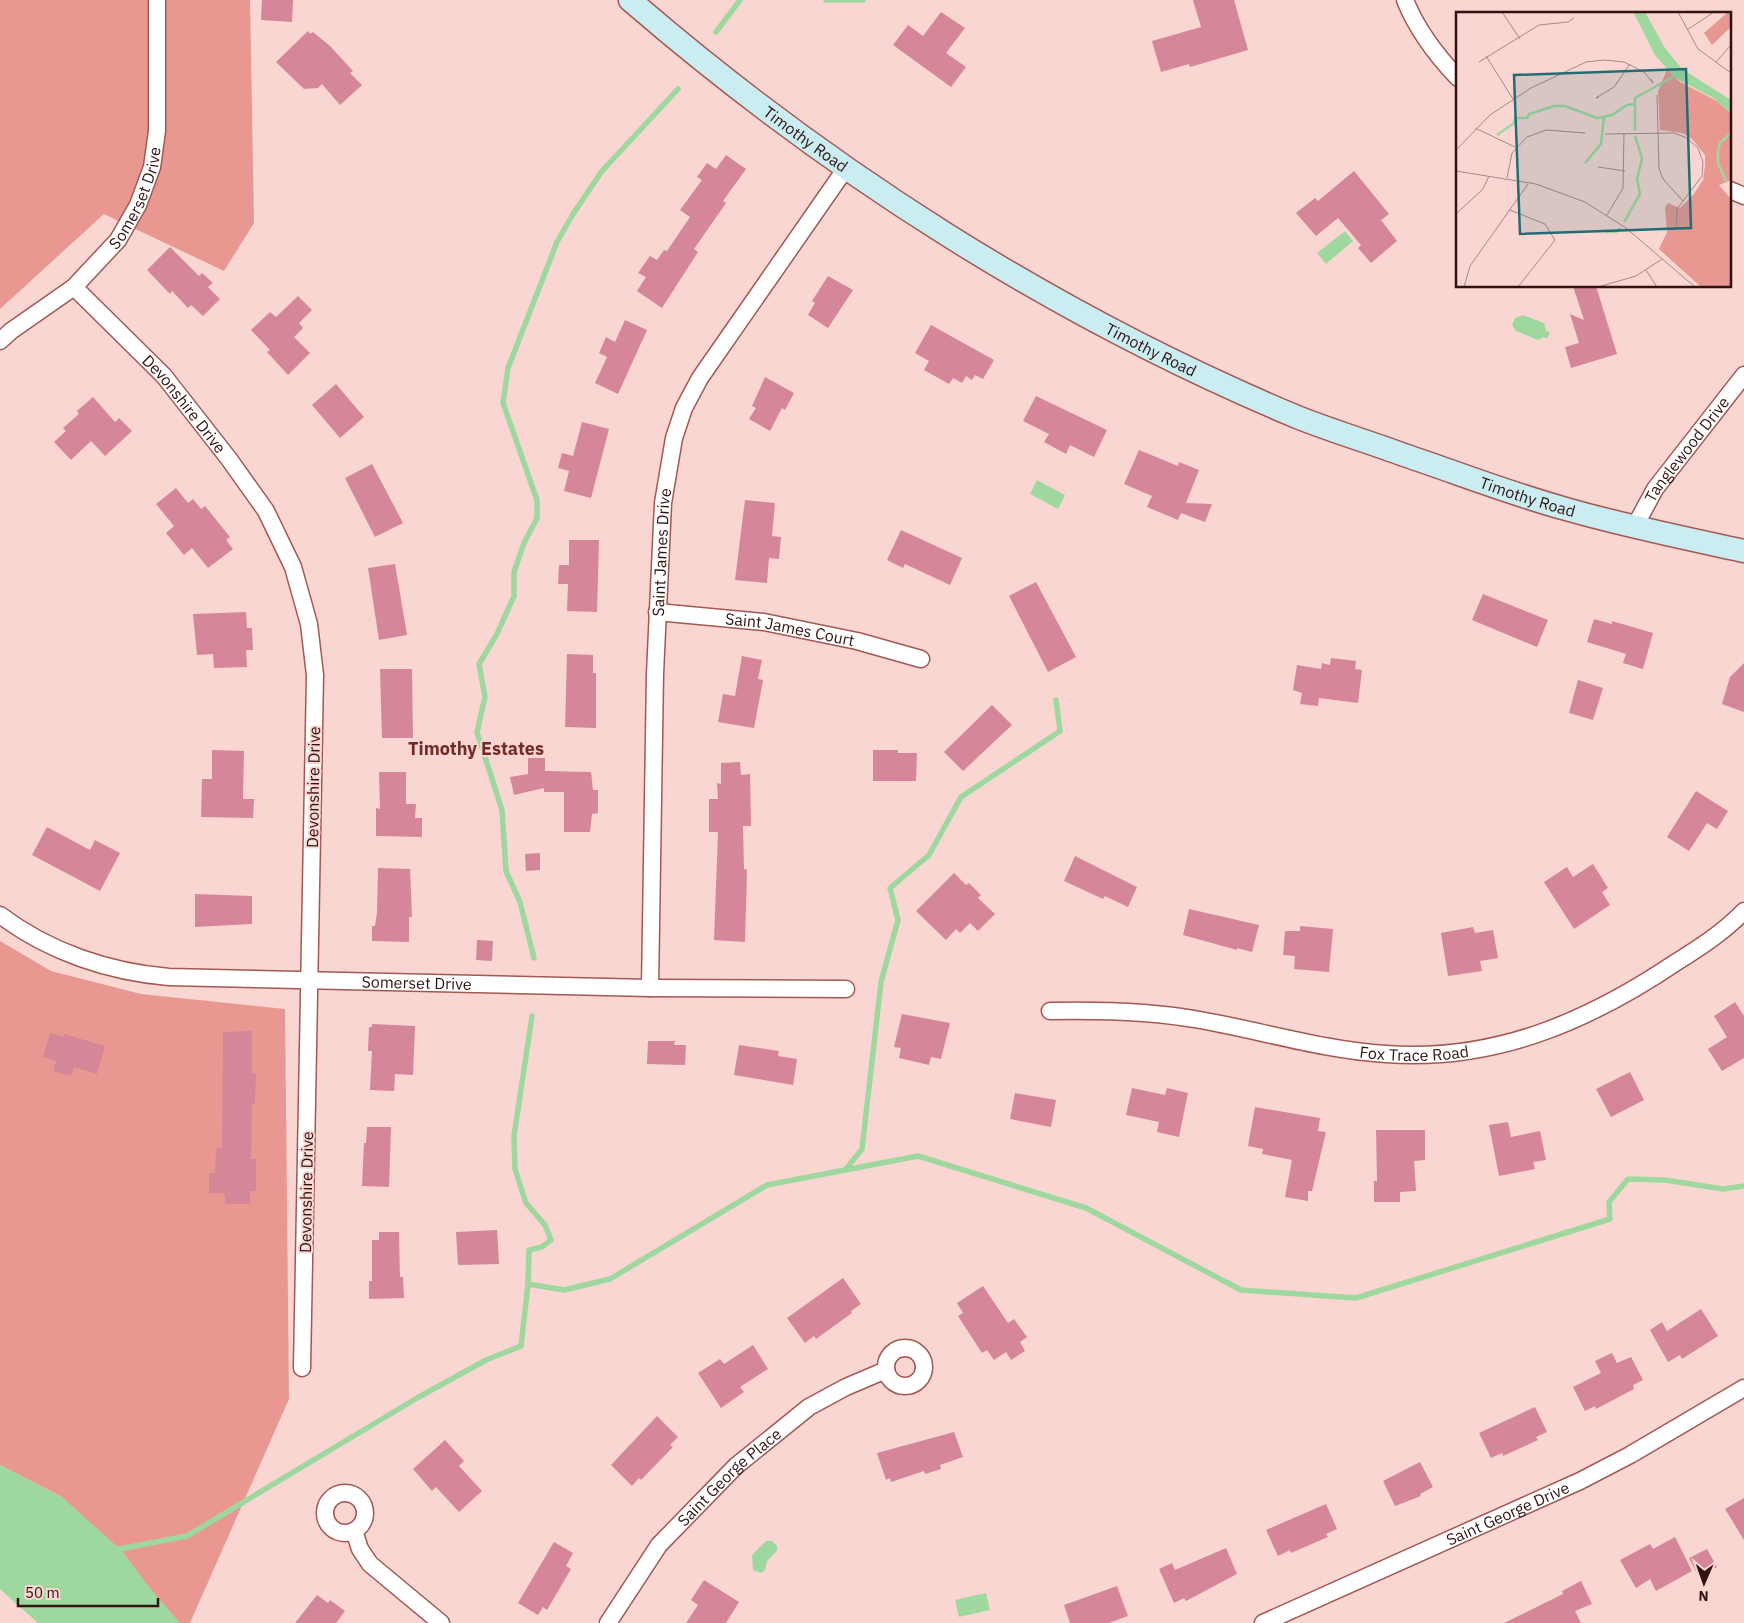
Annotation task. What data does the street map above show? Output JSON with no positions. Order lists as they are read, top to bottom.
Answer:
{
  "streets": {
    "main road": ["Timothy Road"],
    "street": [
      "Somerset Drive",
      "Devonshire Drive",
      "Tanglewood Drive",
      "Saint James Drive",
      "Saint James Court",
      "Fox Trace Road",
      "Saint George Place",
      "Saint George Drive"
    ]
  },
  "crossings": [
    ["Timothy Road", "Tanglewood Drive"],
    ["Timothy Road", "Saint James Drive"],
    ["Somerset Drive", "Devonshire Drive"],
    ["Somerset Drive", "Saint James Drive"],
    ["Saint James Drive", "Saint James Court"]
  ],
  "districts": ["Timothy Estates"],
  "scale_bar": "50 m",
  "north": "bottom"
}
